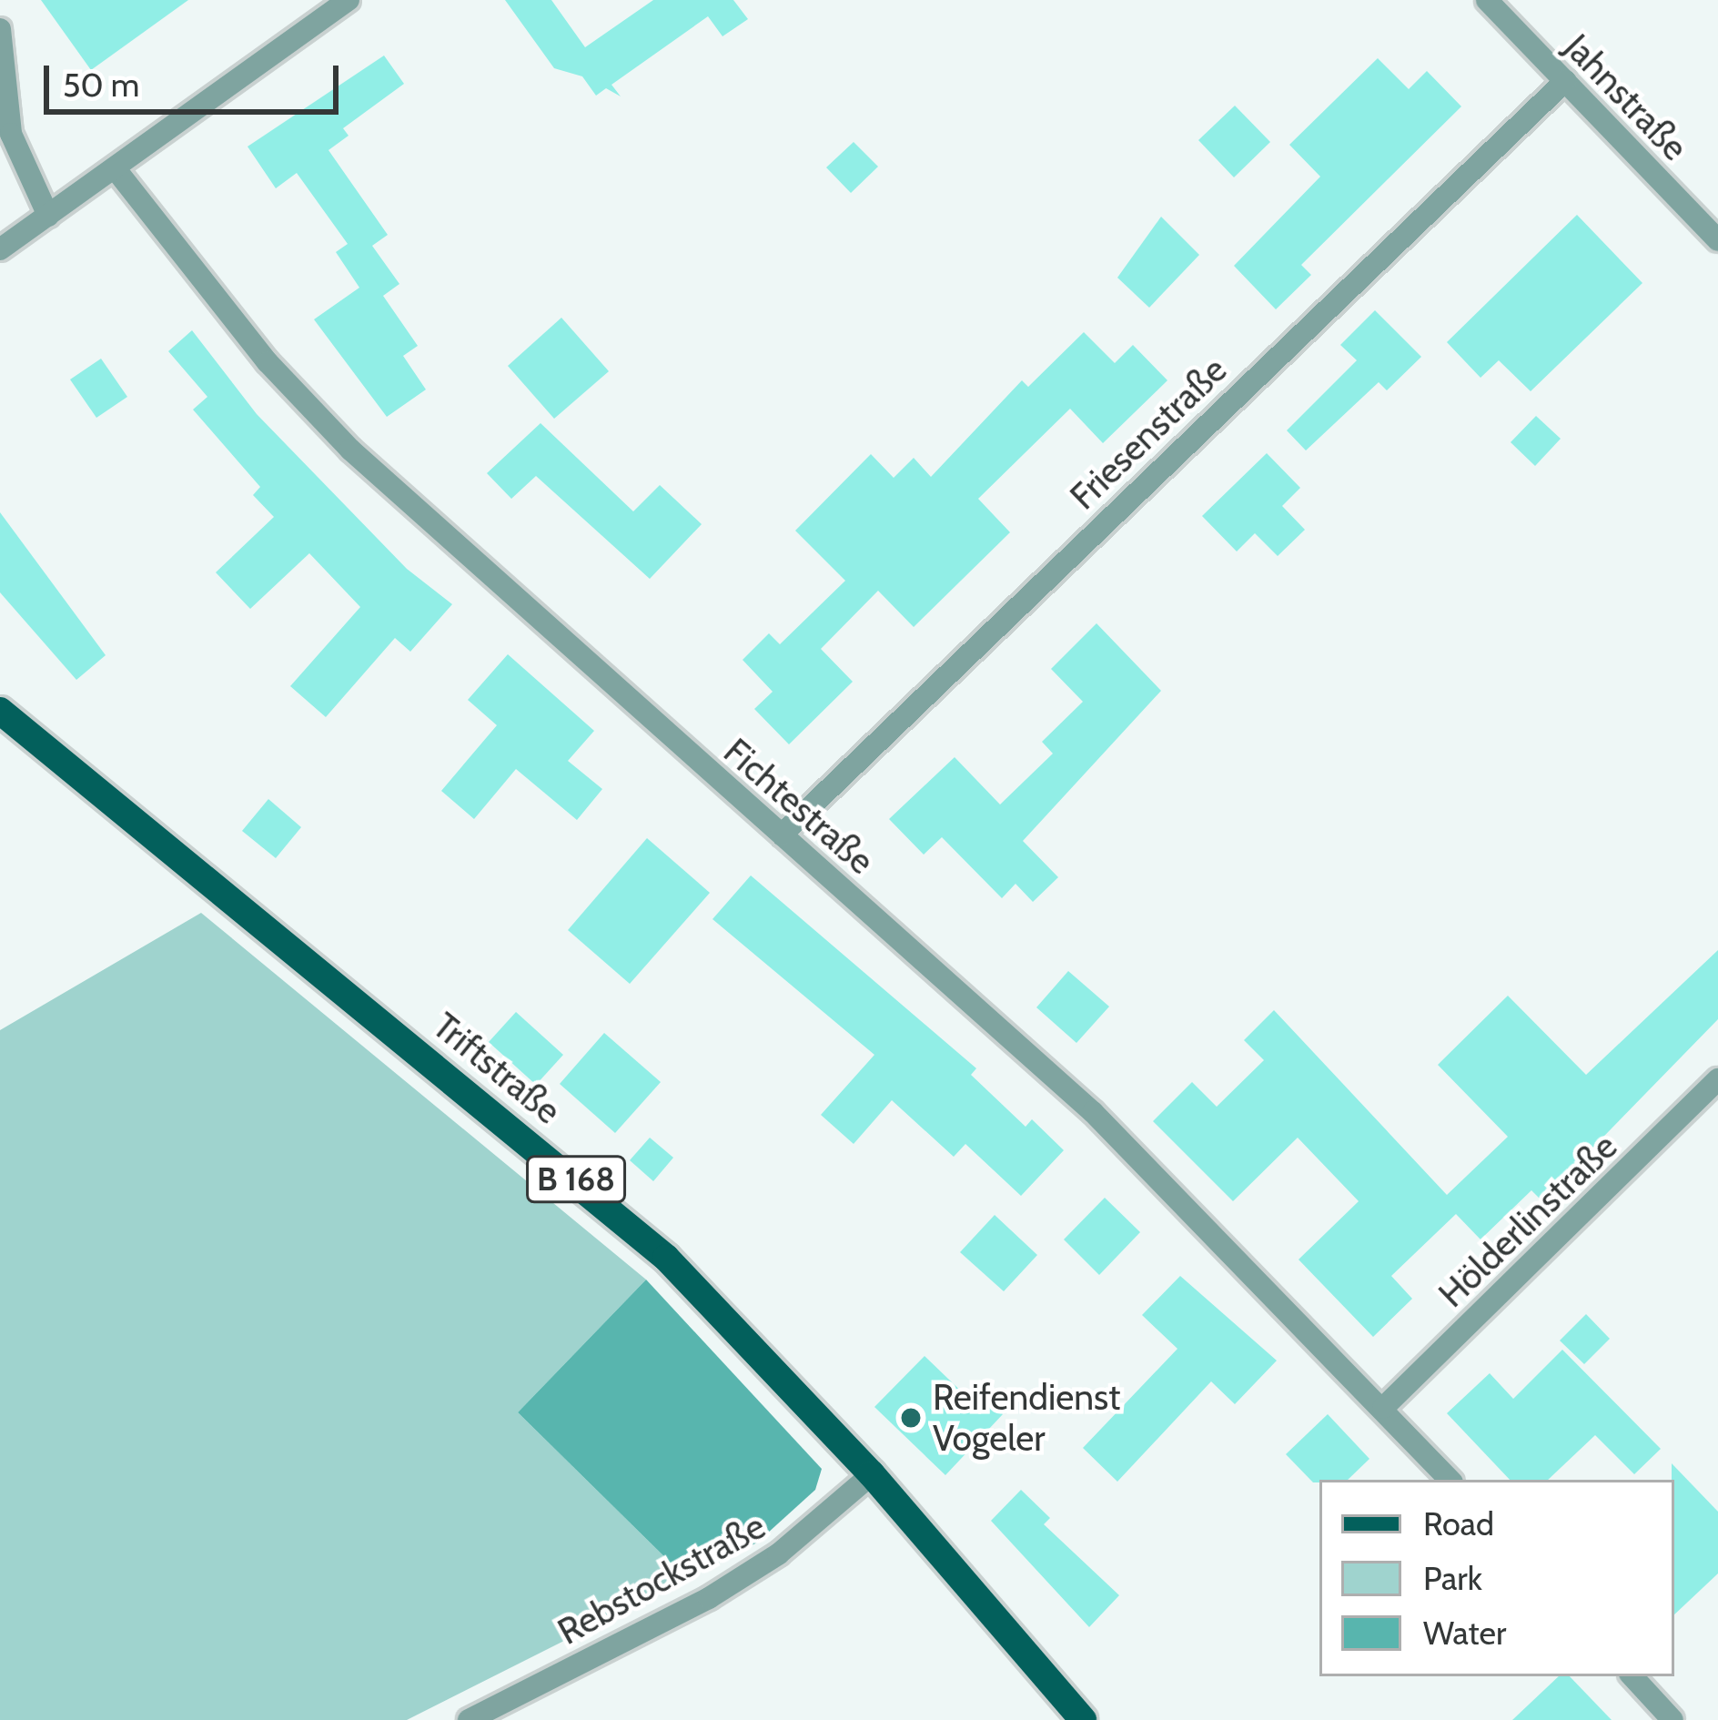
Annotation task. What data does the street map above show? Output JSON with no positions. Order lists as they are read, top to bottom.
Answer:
{
  "streets": {
    "main road": ["Triftstraße", "B 168"],
    "street": [
      "Jahnstraße",
      "Friesenstraße",
      "Fichtestraße",
      "Hölderlinstraße",
      "Rebstockstraße"
    ]
  },
  "crossings": [
    ["Jahnstraße", "Friesenstraße"],
    ["Friesenstraße", "Fichtestraße"],
    ["Fichtestraße", "Hölderlinstraße"],
    ["Triftstraße", "Rebstockstraße"]
  ],
  "places": ["Reifendienst Vogeler"],
  "legend": ["Road", "Park", "Water"],
  "scale_bar": "50 m"
}
